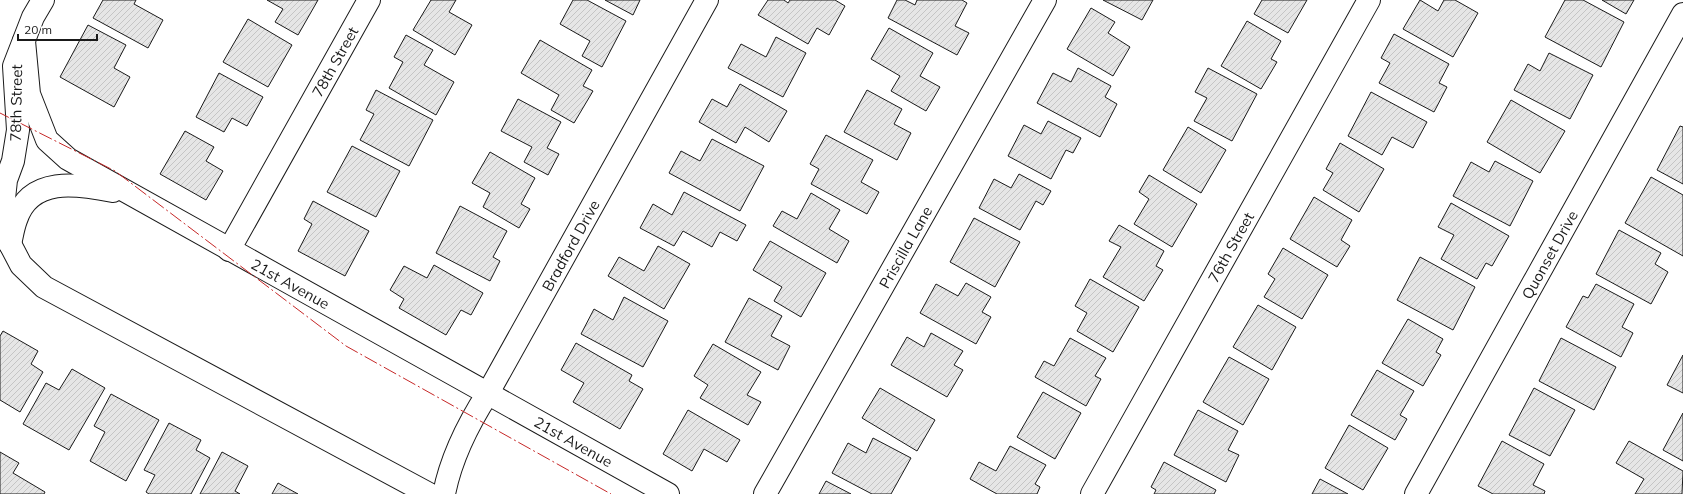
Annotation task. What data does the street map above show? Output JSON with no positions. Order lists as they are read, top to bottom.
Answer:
{
  "streets": {
    "street": [
      "78th Street",
      "Bradford Drive",
      "Priscilla Lane",
      "76th Street",
      "Quonset Drive",
      "21st Avenue"
    ]
  },
  "crossings": [
    ["78th Street", "21st Avenue"],
    ["Bradford Drive", "21st Avenue"]
  ],
  "scale_bar": "20 m"
}
